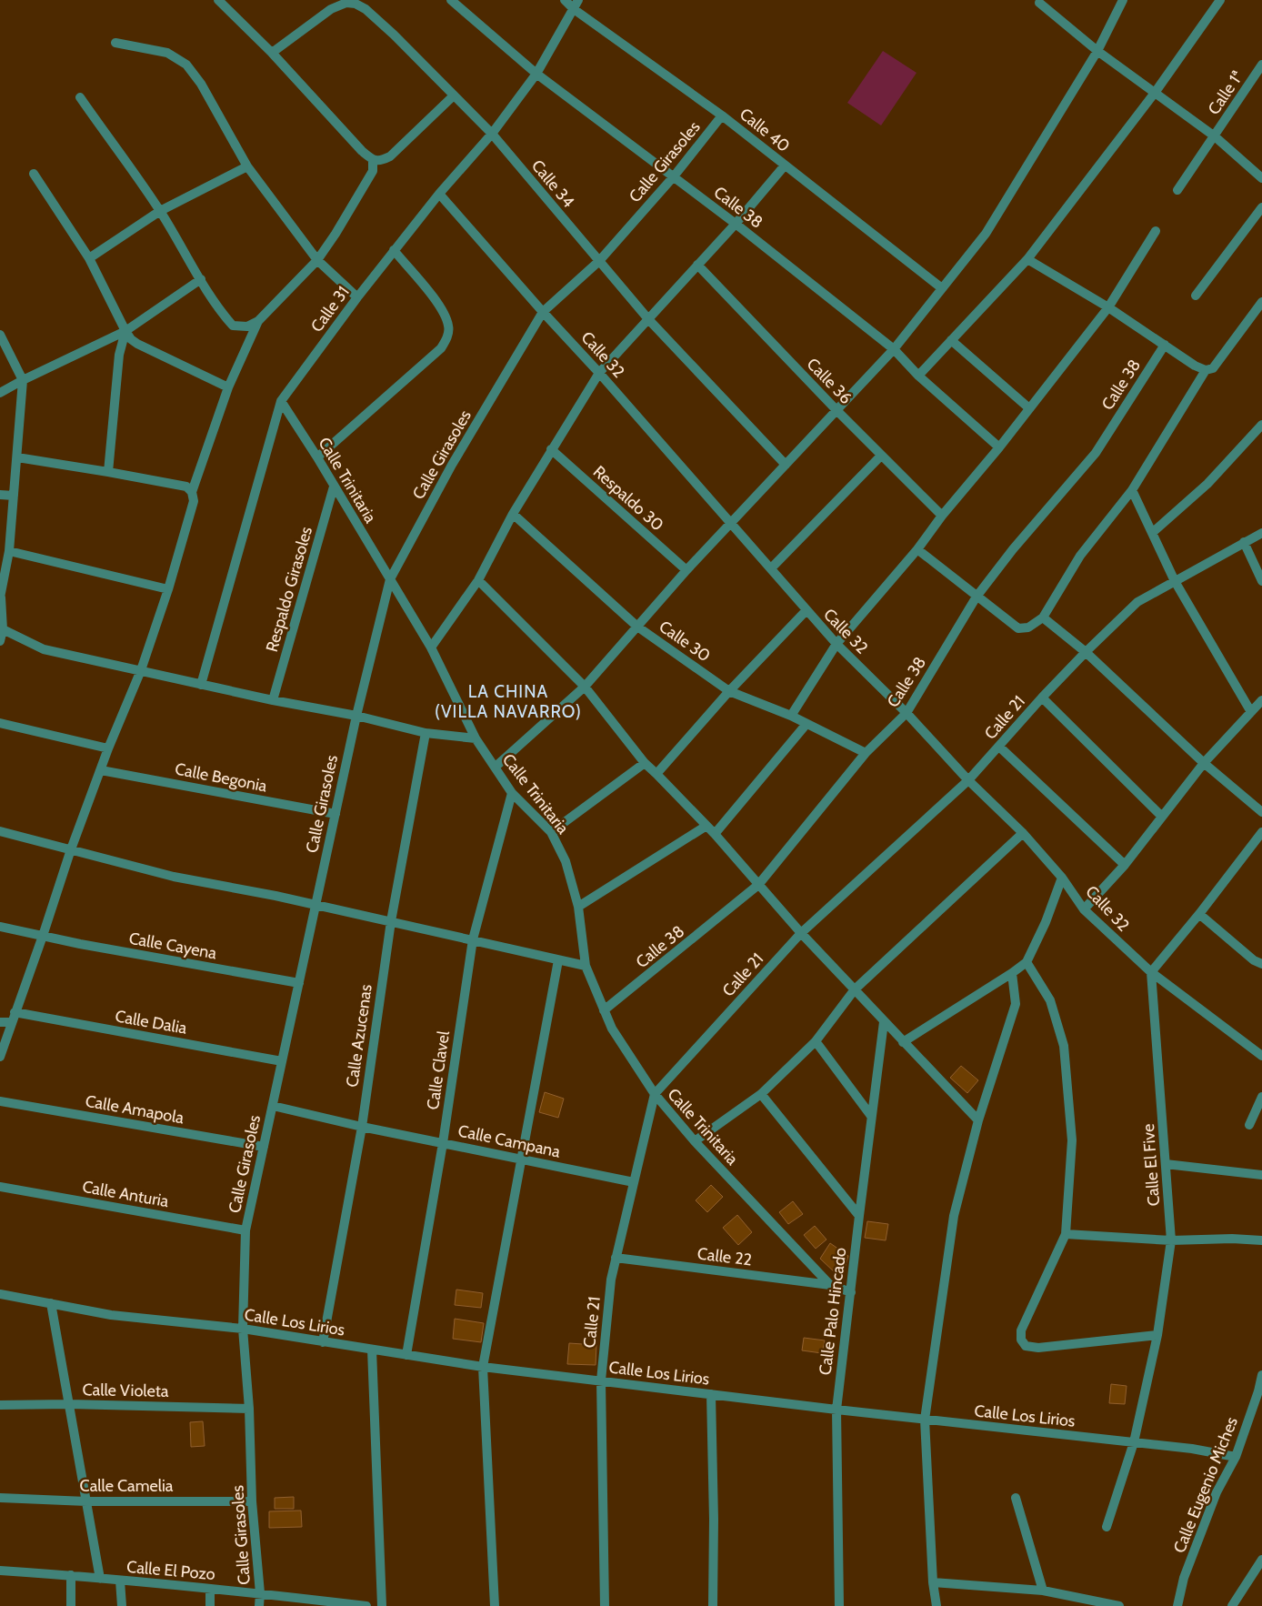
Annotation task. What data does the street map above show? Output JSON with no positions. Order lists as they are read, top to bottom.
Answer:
{
  "streets": {
    "street": [
      "Calle 1ª",
      "Calle 40",
      "Calle Girasoles",
      "Calle 34",
      "Calle 38",
      "Calle 31",
      "Calle 32",
      "Calle 36",
      "Calle Trinitaria",
      "Respaldo 30",
      "Respaldo Girasoles",
      "Calle 30",
      "Calle 21",
      "Calle Begonia",
      "Calle Cayena",
      "Calle Dalia",
      "Calle Azucenas",
      "Calle Clavel",
      "Calle Amapola",
      "Calle Campana",
      "Calle El Five",
      "Calle Anturia",
      "Calle 22",
      "Calle Palo Hincado",
      "Calle Los Lirios",
      "Calle Violeta",
      "Calle Eugenio Miches",
      "Calle Camelia",
      "Calle El Pozo"
    ]
  },
  "crossings": [
    ["Calle 40", "Calle Girasoles"],
    ["Calle 40", "Calle 31"],
    ["Calle Girasoles", "Calle 34"],
    ["Calle Girasoles", "Calle 38"],
    ["Calle Girasoles", "Calle 32"],
    ["Calle Girasoles", "Calle Trinitaria"],
    ["Calle Girasoles", "Calle Begonia"],
    ["Calle Girasoles", "Calle Cayena"],
    ["Calle Girasoles", "Calle Dalia"],
    ["Calle Girasoles", "Calle Amapola"],
    ["Calle Girasoles", "Calle Campana"],
    ["Calle Girasoles", "Calle Anturia"],
    ["Calle Girasoles", "Calle Los Lirios"],
    ["Calle Girasoles", "Calle Violeta"],
    ["Calle Girasoles", "Calle Camelia"],
    ["Calle Girasoles", "Calle El Pozo"],
    ["Calle 34", "Calle 31"],
    ["Calle 38", "Calle 31"],
    ["Calle 38", "Calle 32"],
    ["Calle 38", "Calle Trinitaria"],
    ["Calle 38", "Calle 30"],
    ["Calle 31", "Calle 32"],
    ["Calle 31", "Calle Trinitaria"],
    ["Calle 32", "Calle 21"],
    ["Calle 32", "Calle El Five"],
    ["Calle Trinitaria", "Respaldo Girasoles"],
    ["Calle Trinitaria", "Calle 21"],
    ["Calle Trinitaria", "Calle Clavel"],
    ["Calle Trinitaria", "Calle 22"],
    ["Calle Trinitaria", "Calle Palo Hincado"],
    ["Calle 21", "Calle Campana"],
    ["Calle 21", "Calle 22"],
    ["Calle 21", "Calle Los Lirios"],
    ["Calle Azucenas", "Calle Campana"],
    ["Calle Azucenas", "Calle Los Lirios"],
    ["Calle Clavel", "Calle Campana"],
    ["Calle Clavel", "Calle Los Lirios"],
    ["Calle El Five", "Calle Los Lirios"],
    ["Calle Palo Hincado", "Calle Los Lirios"],
    ["Calle Los Lirios", "Calle Eugenio Miches"]
  ],
  "districts": ["LA CHINA (VILLA NAVARRO)"]
}
